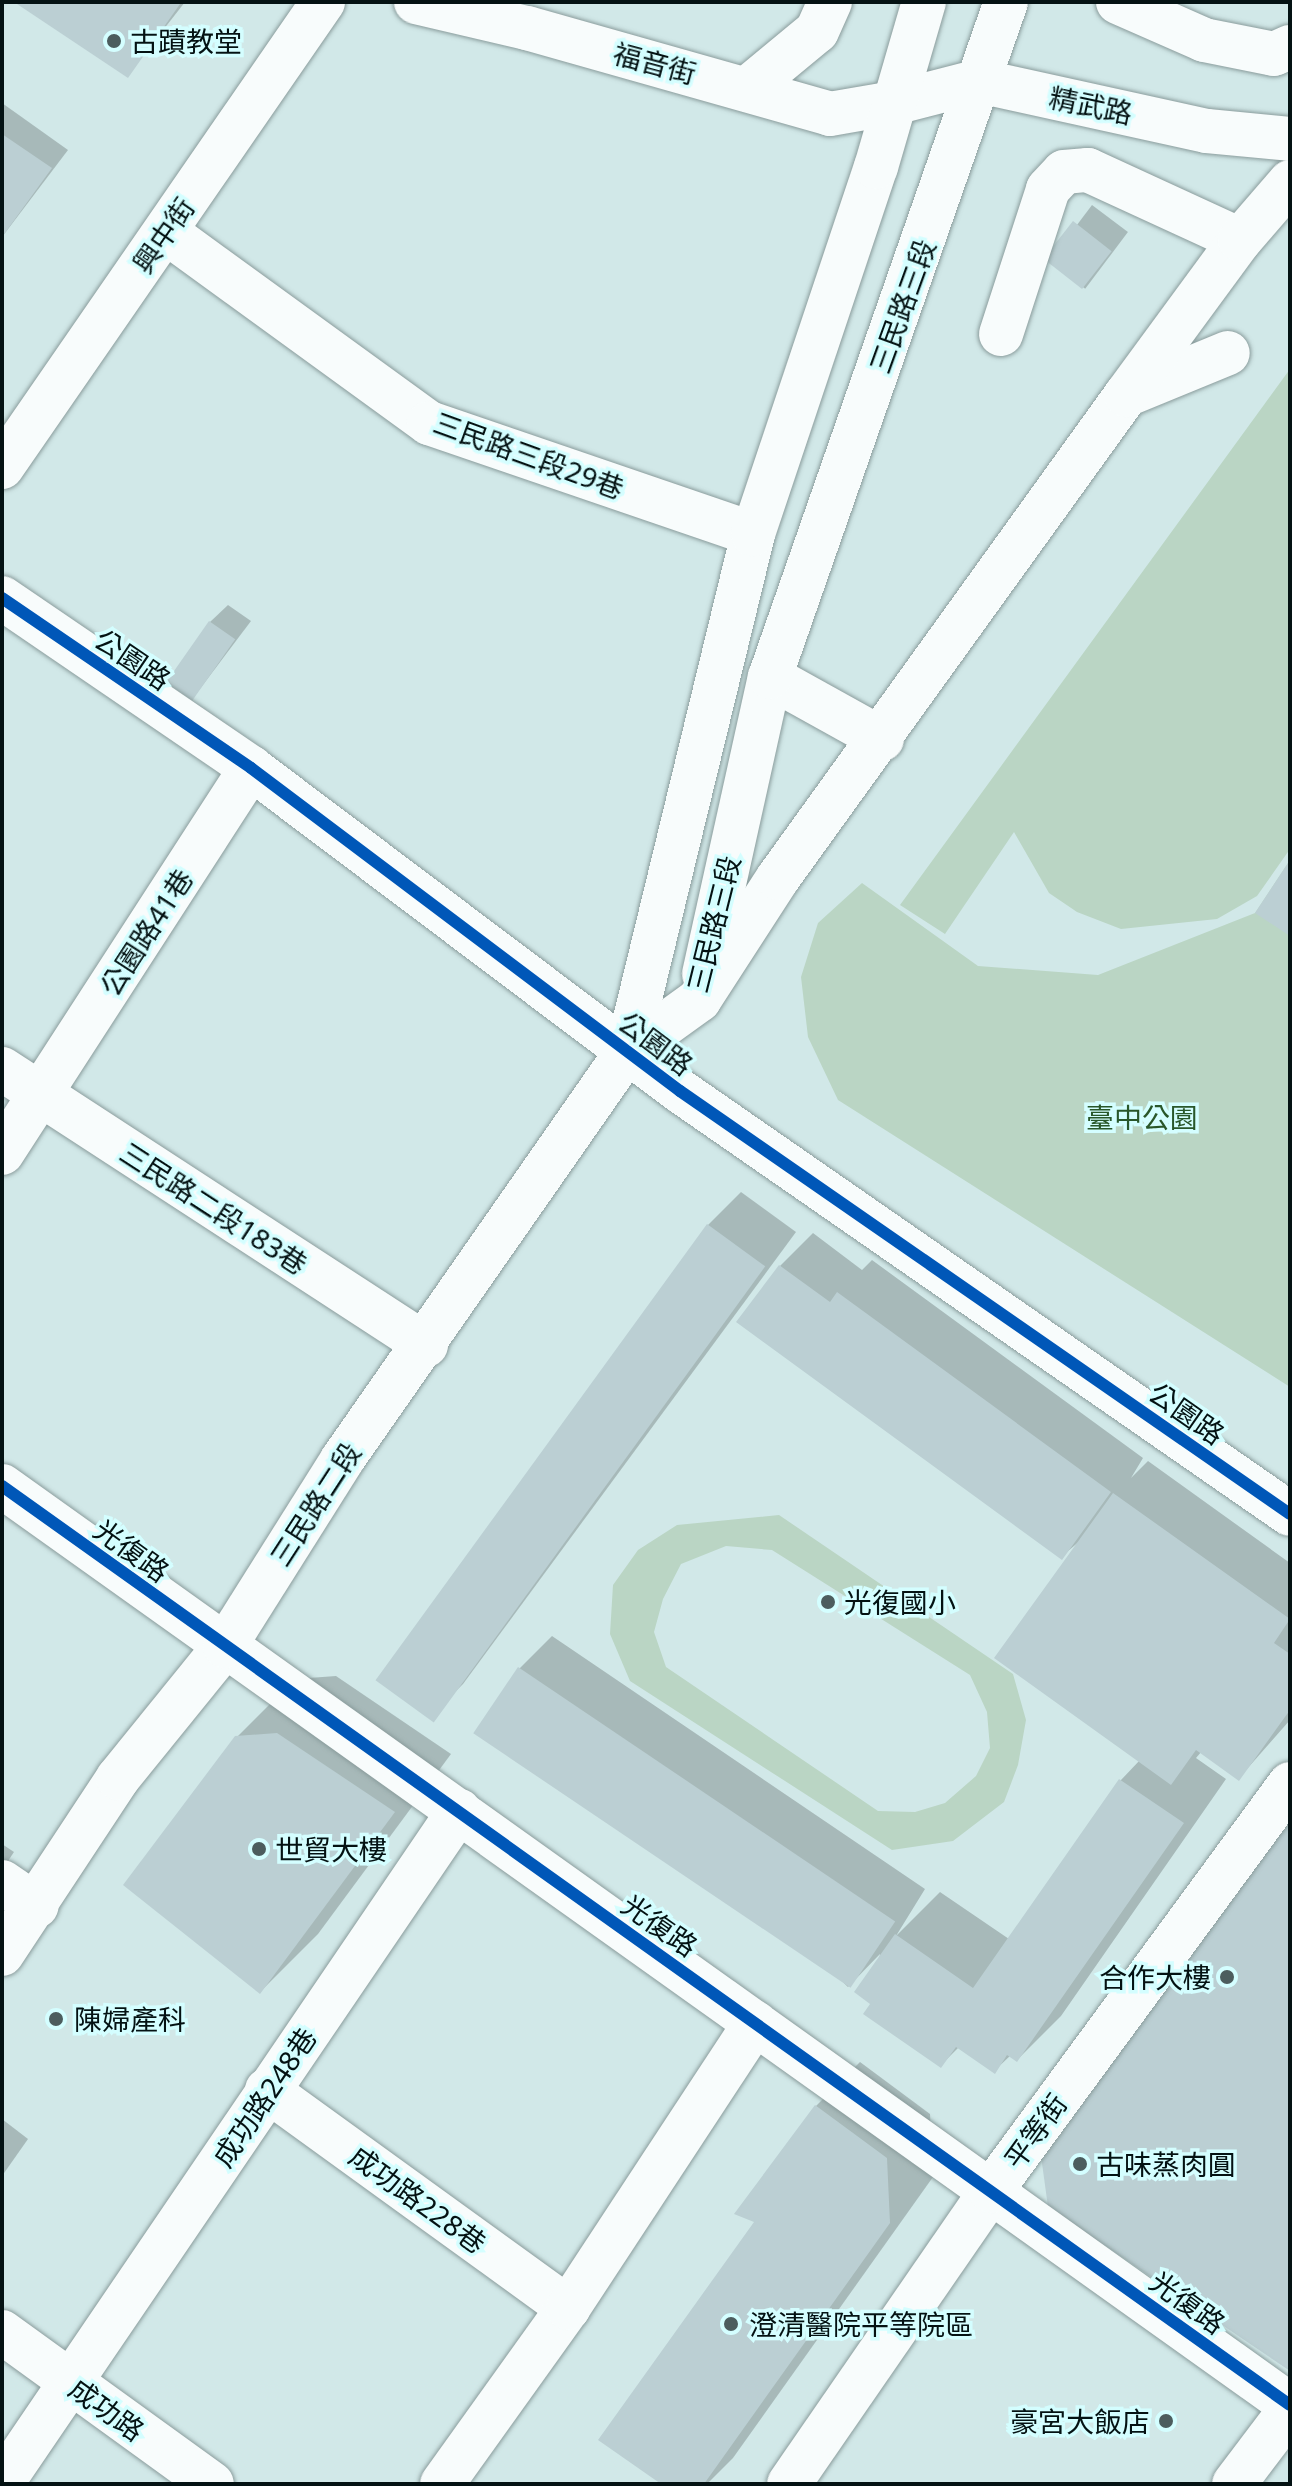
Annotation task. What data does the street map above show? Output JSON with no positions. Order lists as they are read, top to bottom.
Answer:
{
  "streets": {
    "street": [
      "福音街",
      "精武路",
      "興中街",
      "三民路三段",
      "三民路三段29巷",
      "公園路",
      "公園路41巷",
      "三民路二段183巷",
      "三民路二段",
      "光復路",
      "成功路248巷",
      "平等街",
      "成功路228巷",
      "成功路"
    ]
  },
  "crossings": [
    ["福音街", "精武路"],
    ["福音街", "三民路三段"],
    ["精武路", "三民路三段"],
    ["興中街", "三民路三段29巷"],
    ["三民路三段", "三民路三段29巷"],
    ["三民路三段", "公園路"],
    ["三民路三段", "三民路二段"],
    ["公園路", "公園路41巷"],
    ["公園路", "三民路二段"],
    ["公園路41巷", "三民路二段183巷"],
    ["三民路二段183巷", "三民路二段"],
    ["三民路二段", "光復路"],
    ["光復路", "成功路248巷"],
    ["光復路", "平等街"],
    ["成功路248巷", "成功路228巷"],
    ["成功路248巷", "成功路"]
  ],
  "parks": ["臺中公園"],
  "places": [
    "古蹟教堂",
    "光復國小",
    "世貿大樓",
    "合作大樓",
    "陳婦產科",
    "古味蒸肉圓",
    "澄清醫院平等院區",
    "豪宮大飯店"
  ]
}
